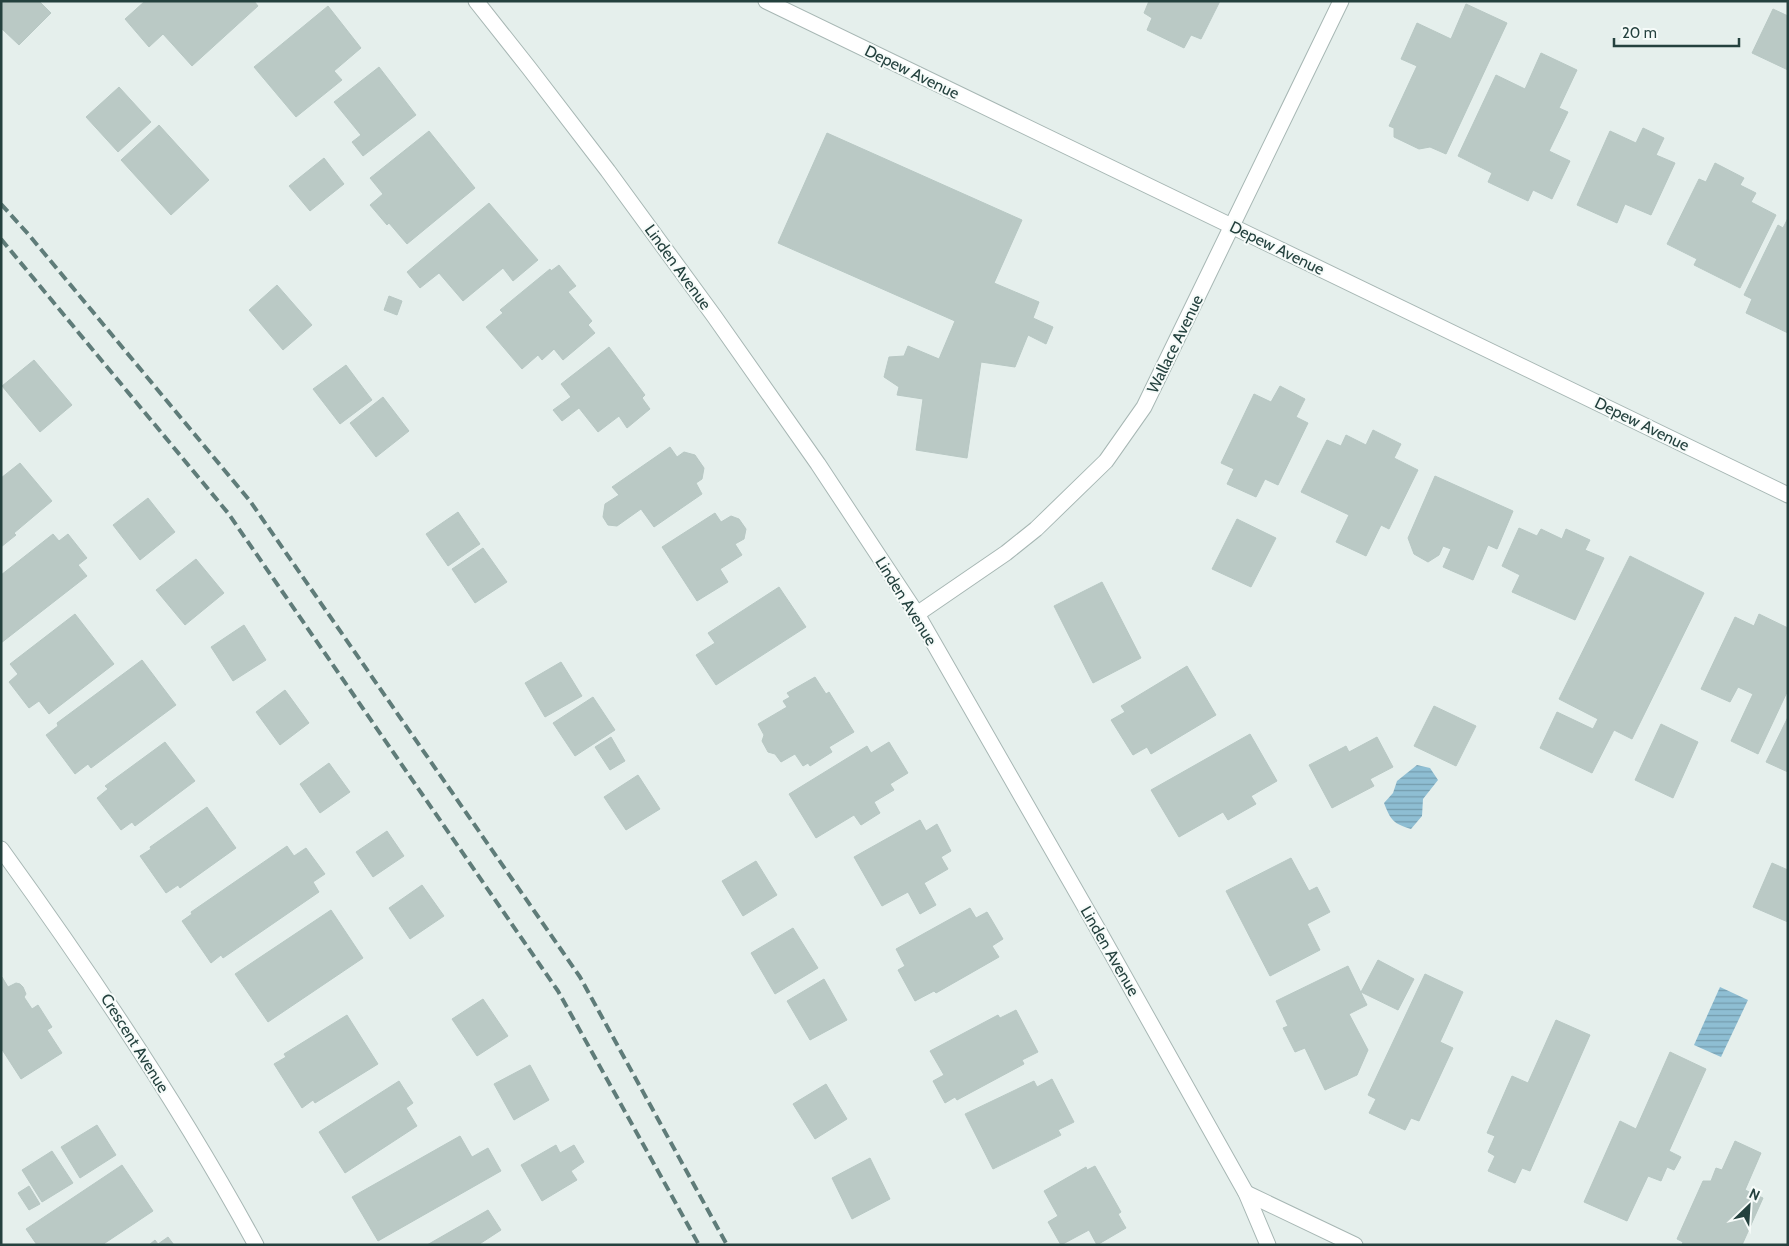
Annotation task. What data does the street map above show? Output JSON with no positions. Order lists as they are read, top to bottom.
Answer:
{
  "streets": {
    "street": [
      "Depew Avenue",
      "Linden Avenue",
      "Wallace Avenue",
      "Crescent Avenue"
    ]
  },
  "crossings": [
    ["Depew Avenue", "Wallace Avenue"],
    ["Linden Avenue", "Wallace Avenue"]
  ],
  "scale_bar": "20 m",
  "north": "top right"
}
